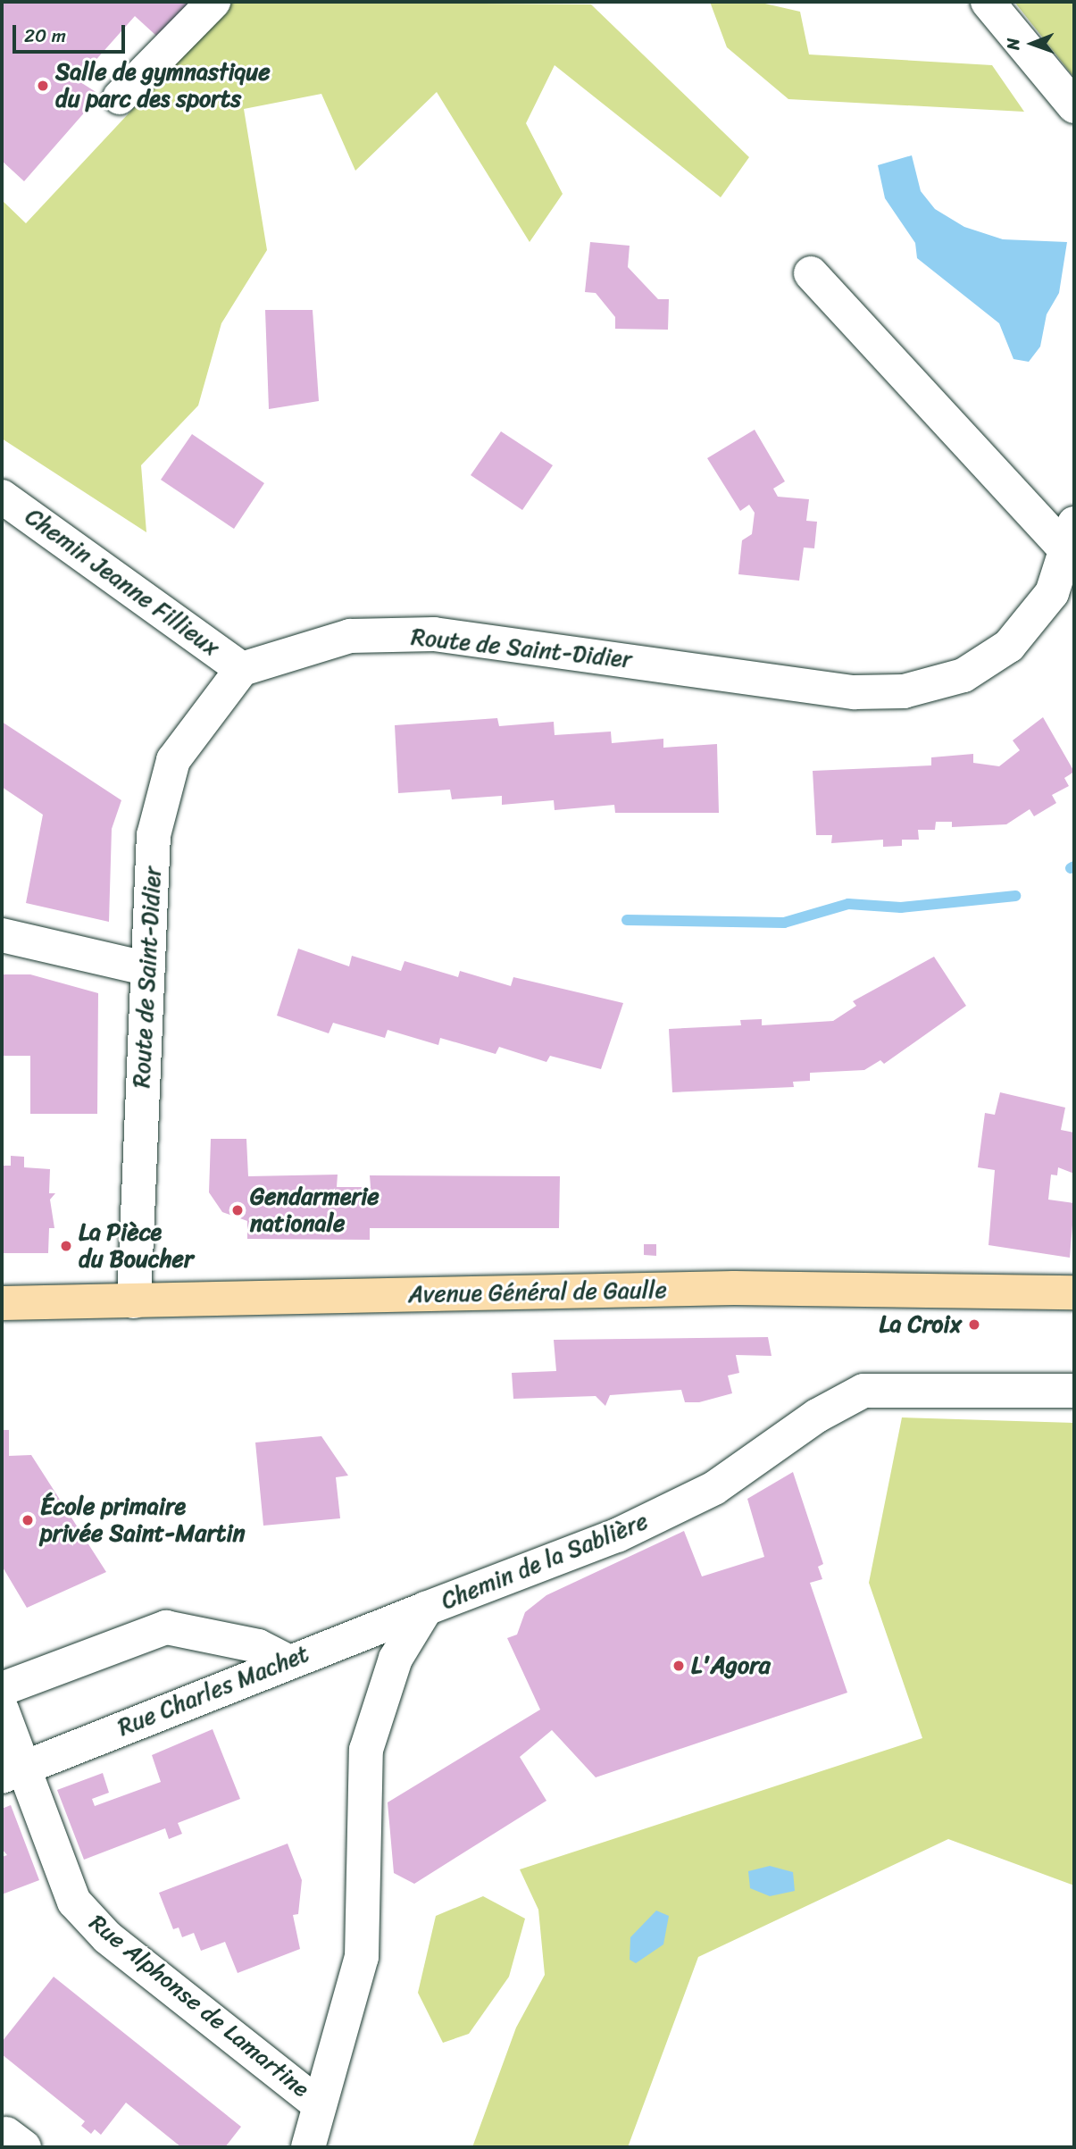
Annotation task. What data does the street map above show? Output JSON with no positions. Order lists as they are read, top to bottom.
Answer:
{
  "streets": {
    "main road": ["Avenue Général de Gaulle"],
    "street": [
      "Chemin Jeanne Fillieux",
      "Route de Saint-Didier",
      "Chemin de la Sablière",
      "Rue Charles Machet",
      "Rue Alphonse de Lamartine"
    ]
  },
  "crossings": [
    ["Chemin Jeanne Fillieux", "Route de Saint-Didier"],
    ["Route de Saint-Didier", "Avenue Général de Gaulle"],
    ["Chemin de la Sablière", "Rue Charles Machet"],
    ["Chemin de la Sablière", "Rue Alphonse de Lamartine"],
    ["Rue Charles Machet", "Rue Alphonse de Lamartine"]
  ],
  "places": [
    "Salle de gymnastique du parc des sports",
    "Gendarmerie nationale",
    "La Pièce du Boucher",
    "La Croix",
    "École primaire privée Saint-Martin",
    "L'Agora"
  ],
  "scale_bar": "20 m",
  "north": "left"
}
